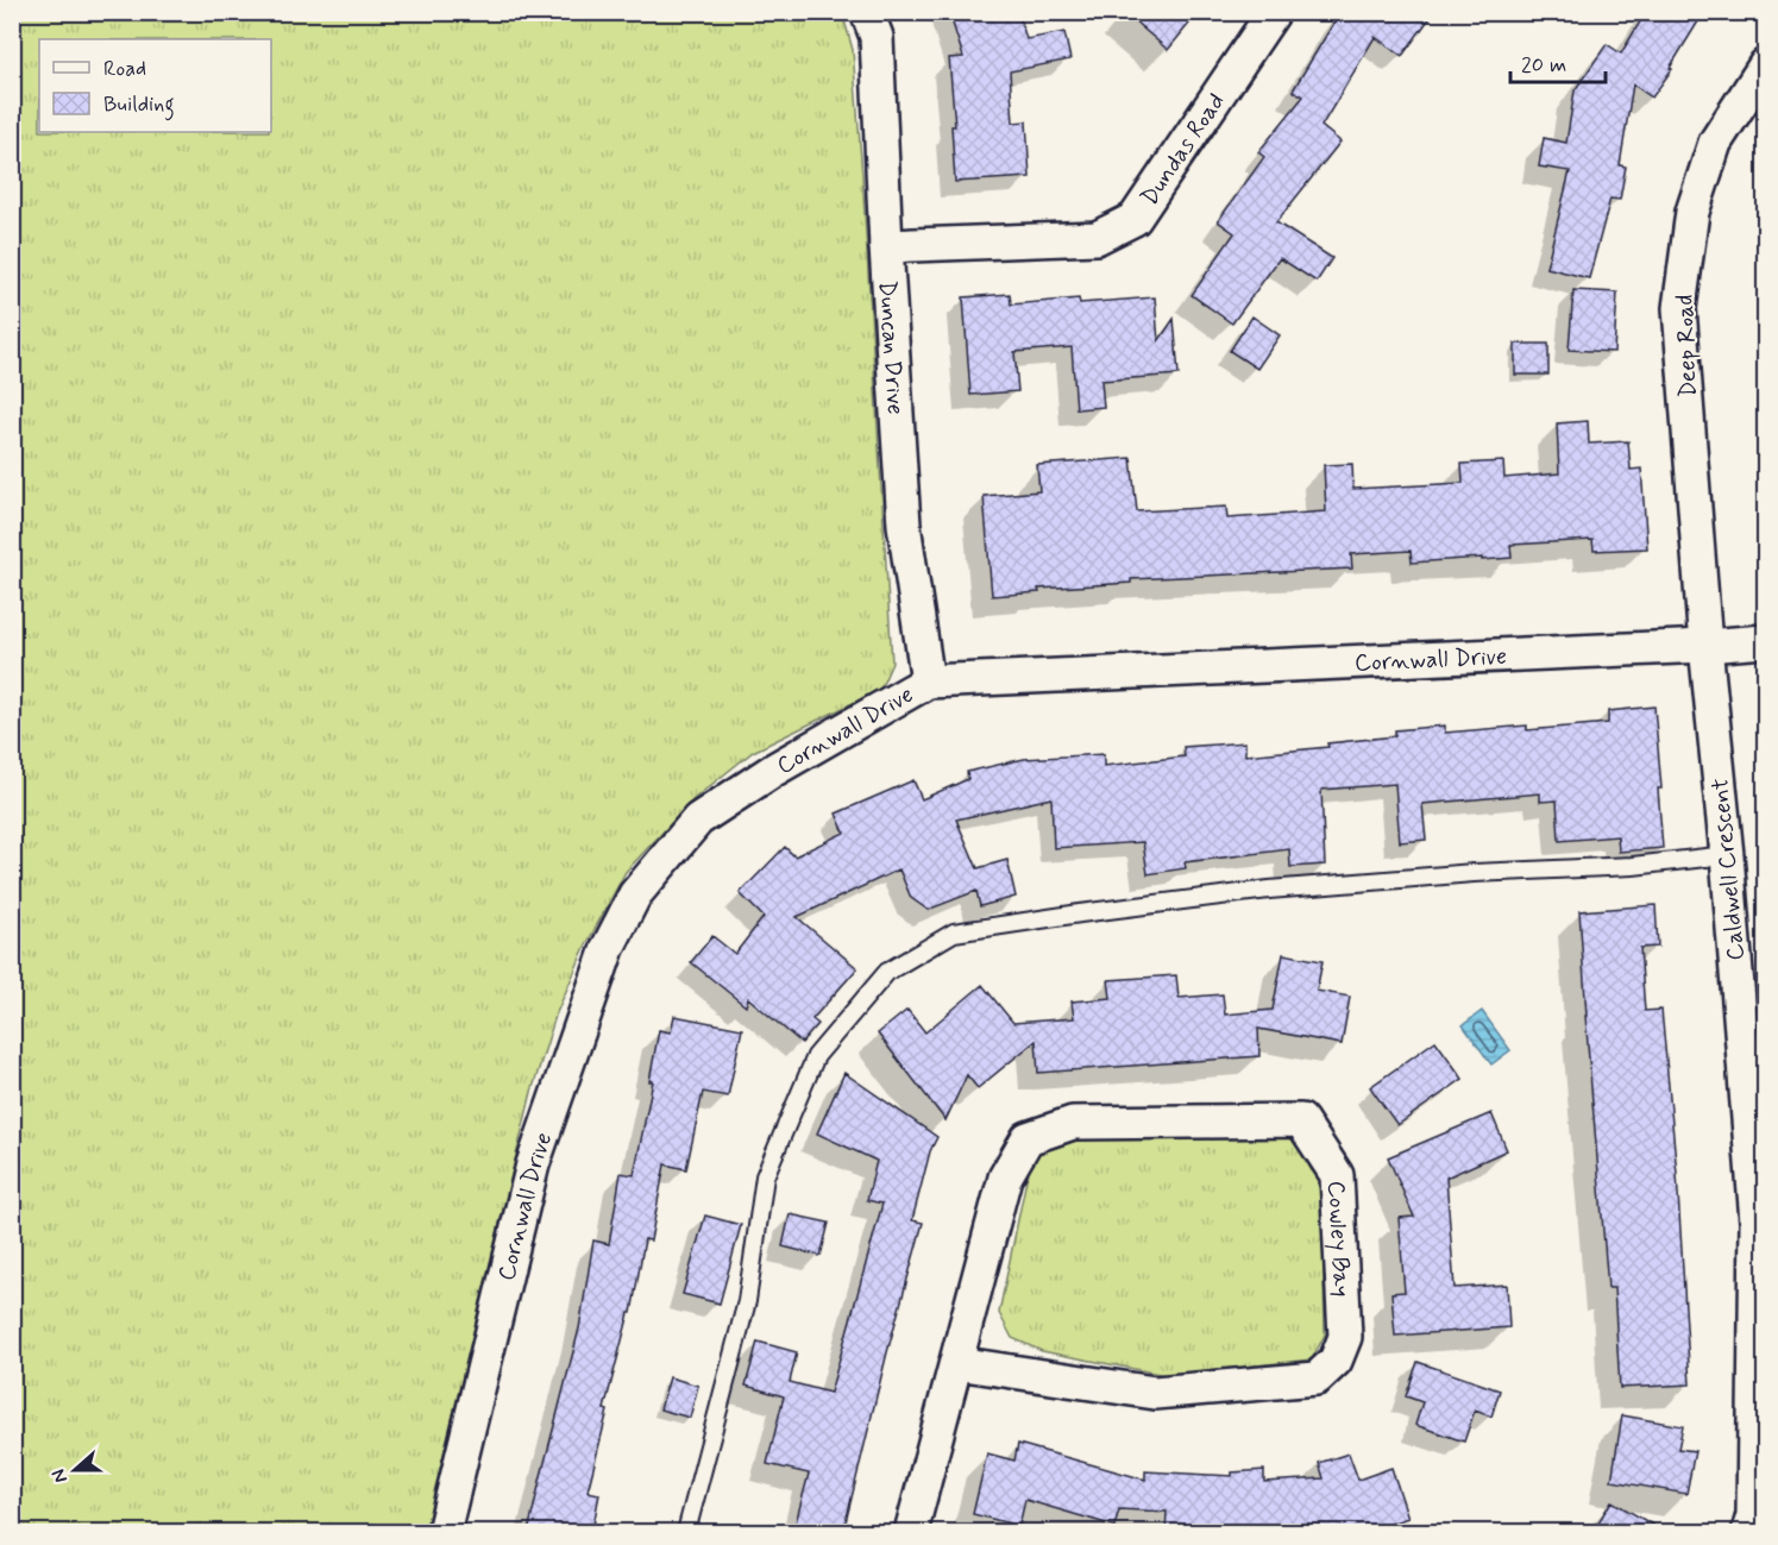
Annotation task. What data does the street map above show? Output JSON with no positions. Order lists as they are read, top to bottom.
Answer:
{
  "streets": {
    "street": [
      "Dundas Road",
      "Deep Road",
      "Duncan Drive",
      "Cornwall Drive",
      "Caldwell Crescent",
      "Cowley Bay"
    ]
  },
  "crossings": [
    ["Dundas Road", "Duncan Drive"],
    ["Deep Road", "Cornwall Drive"],
    ["Deep Road", "Caldwell Crescent"],
    ["Duncan Drive", "Cornwall Drive"],
    ["Cornwall Drive", "Caldwell Crescent"]
  ],
  "legend": ["Road", "Building"],
  "scale_bar": "20 m",
  "north": "left"
}
